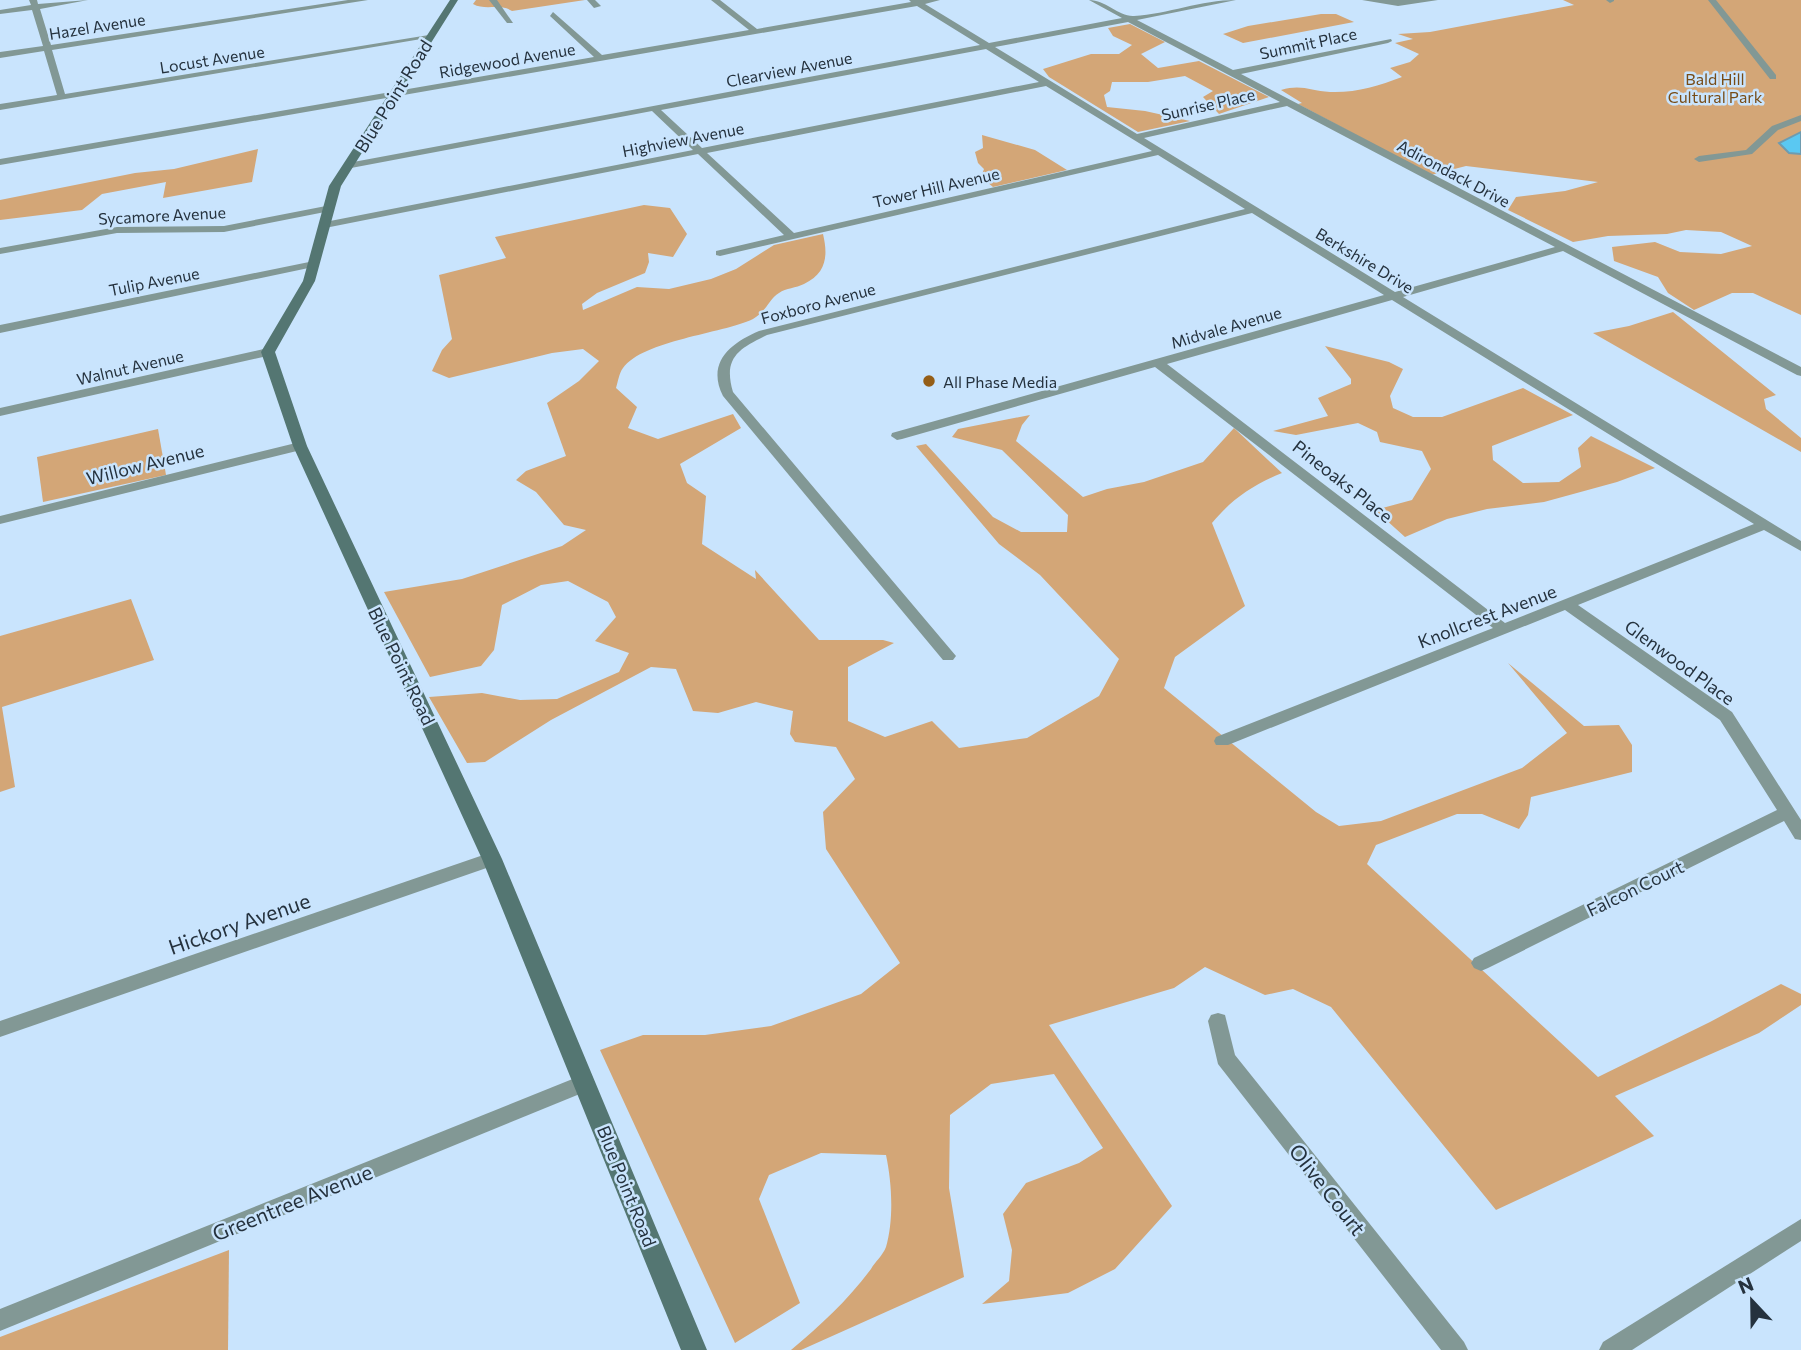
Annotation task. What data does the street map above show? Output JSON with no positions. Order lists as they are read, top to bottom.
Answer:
{
  "streets": {
    "street": [
      "Hazel Avenue",
      "Summit Place",
      "Locust Avenue",
      "Ridgewood Avenue",
      "Clearview Avenue",
      "Blue Point Road",
      "Sunrise Place",
      "Highview Avenue",
      "Adirondack Drive",
      "Tower Hill Avenue",
      "Sycamore Avenue",
      "Berkshire Drive",
      "Tulip Avenue",
      "Foxboro Avenue",
      "Midvale Avenue",
      "Walnut Avenue",
      "Willow Avenue",
      "Pineoaks Place",
      "Knollcrest Avenue",
      "Glenwood Place",
      "Falcon Court",
      "Hickory Avenue",
      "Olive Court",
      "Greentree Avenue"
    ]
  },
  "crossings": [
    ["Summit Place", "Adirondack Drive"],
    ["Locust Avenue", "Blue Point Road"],
    ["Ridgewood Avenue", "Blue Point Road"],
    ["Ridgewood Avenue", "Berkshire Drive"],
    ["Clearview Avenue", "Blue Point Road"],
    ["Clearview Avenue", "Adirondack Drive"],
    ["Clearview Avenue", "Berkshire Drive"],
    ["Blue Point Road", "Highview Avenue"],
    ["Blue Point Road", "Sycamore Avenue"],
    ["Blue Point Road", "Tulip Avenue"],
    ["Blue Point Road", "Walnut Avenue"],
    ["Blue Point Road", "Willow Avenue"],
    ["Blue Point Road", "Hickory Avenue"],
    ["Blue Point Road", "Greentree Avenue"],
    ["Sunrise Place", "Adirondack Drive"],
    ["Sunrise Place", "Berkshire Drive"],
    ["Highview Avenue", "Sycamore Avenue"],
    ["Highview Avenue", "Berkshire Drive"],
    ["Adirondack Drive", "Midvale Avenue"],
    ["Tower Hill Avenue", "Berkshire Drive"],
    ["Berkshire Drive", "Foxboro Avenue"],
    ["Berkshire Drive", "Midvale Avenue"],
    ["Berkshire Drive", "Knollcrest Avenue"],
    ["Midvale Avenue", "Pineoaks Place"],
    ["Pineoaks Place", "Knollcrest Avenue"],
    ["Knollcrest Avenue", "Glenwood Place"],
    ["Glenwood Place", "Falcon Court"]
  ],
  "parks": ["Bald Hill Cultural Park"],
  "places": ["All Phase Media"],
  "north": "top"
}
